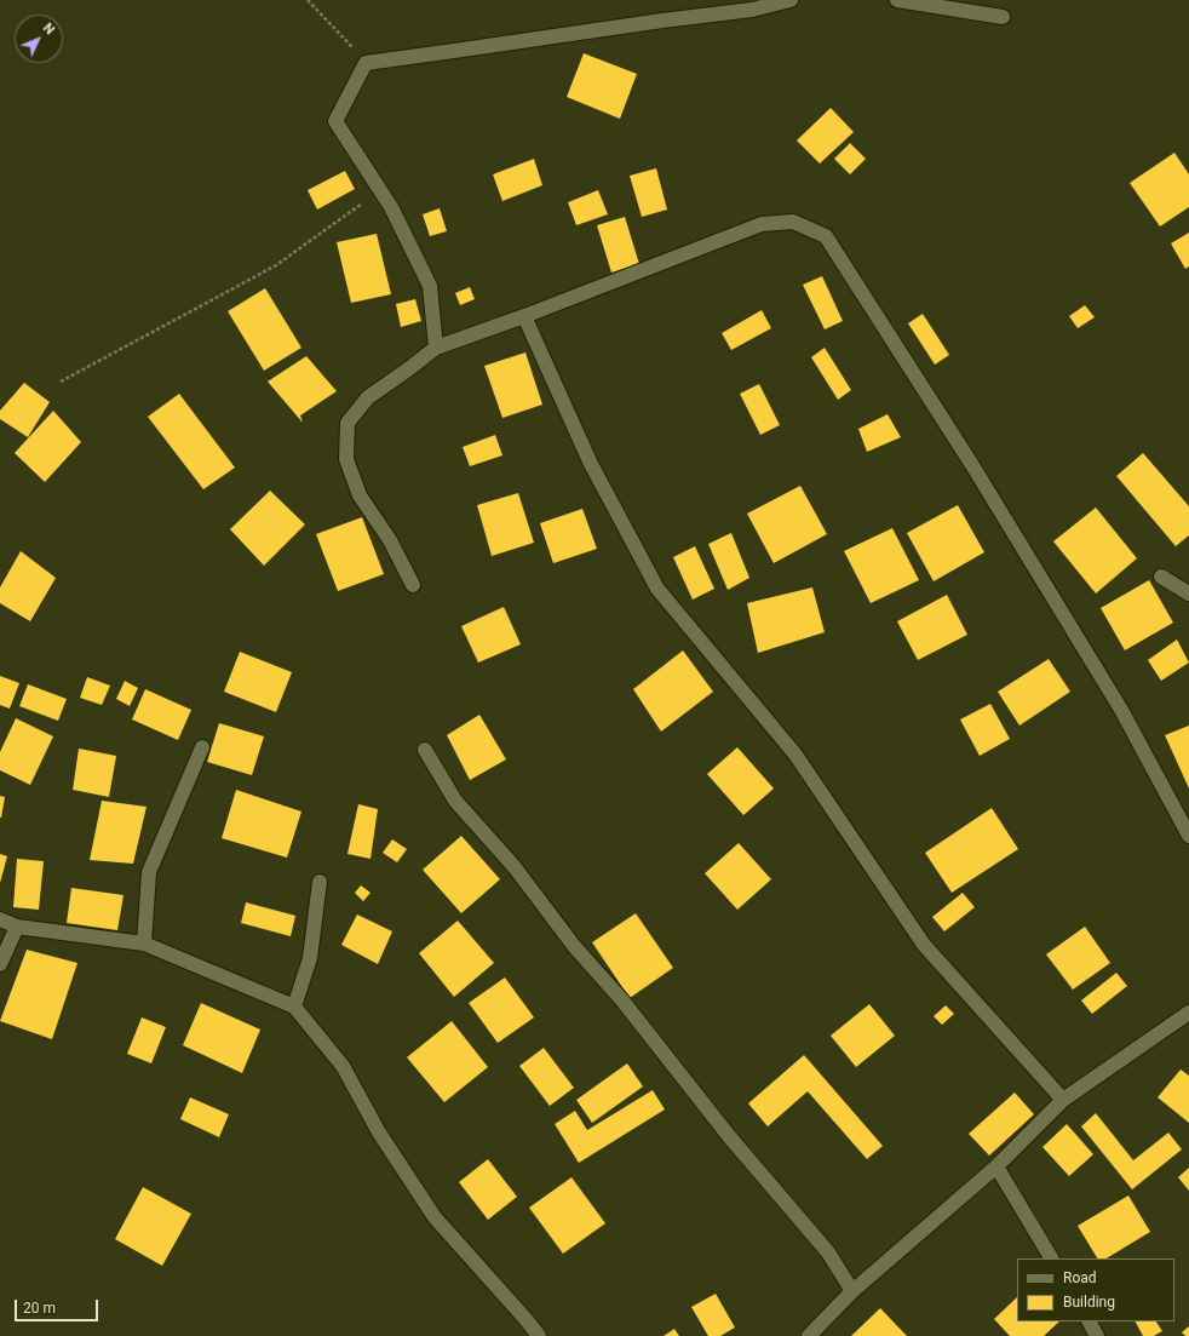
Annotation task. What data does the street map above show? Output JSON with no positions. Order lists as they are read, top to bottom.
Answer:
{
  "legend": ["Road", "Building"],
  "scale_bar": "20 m",
  "north": "top right"
}
